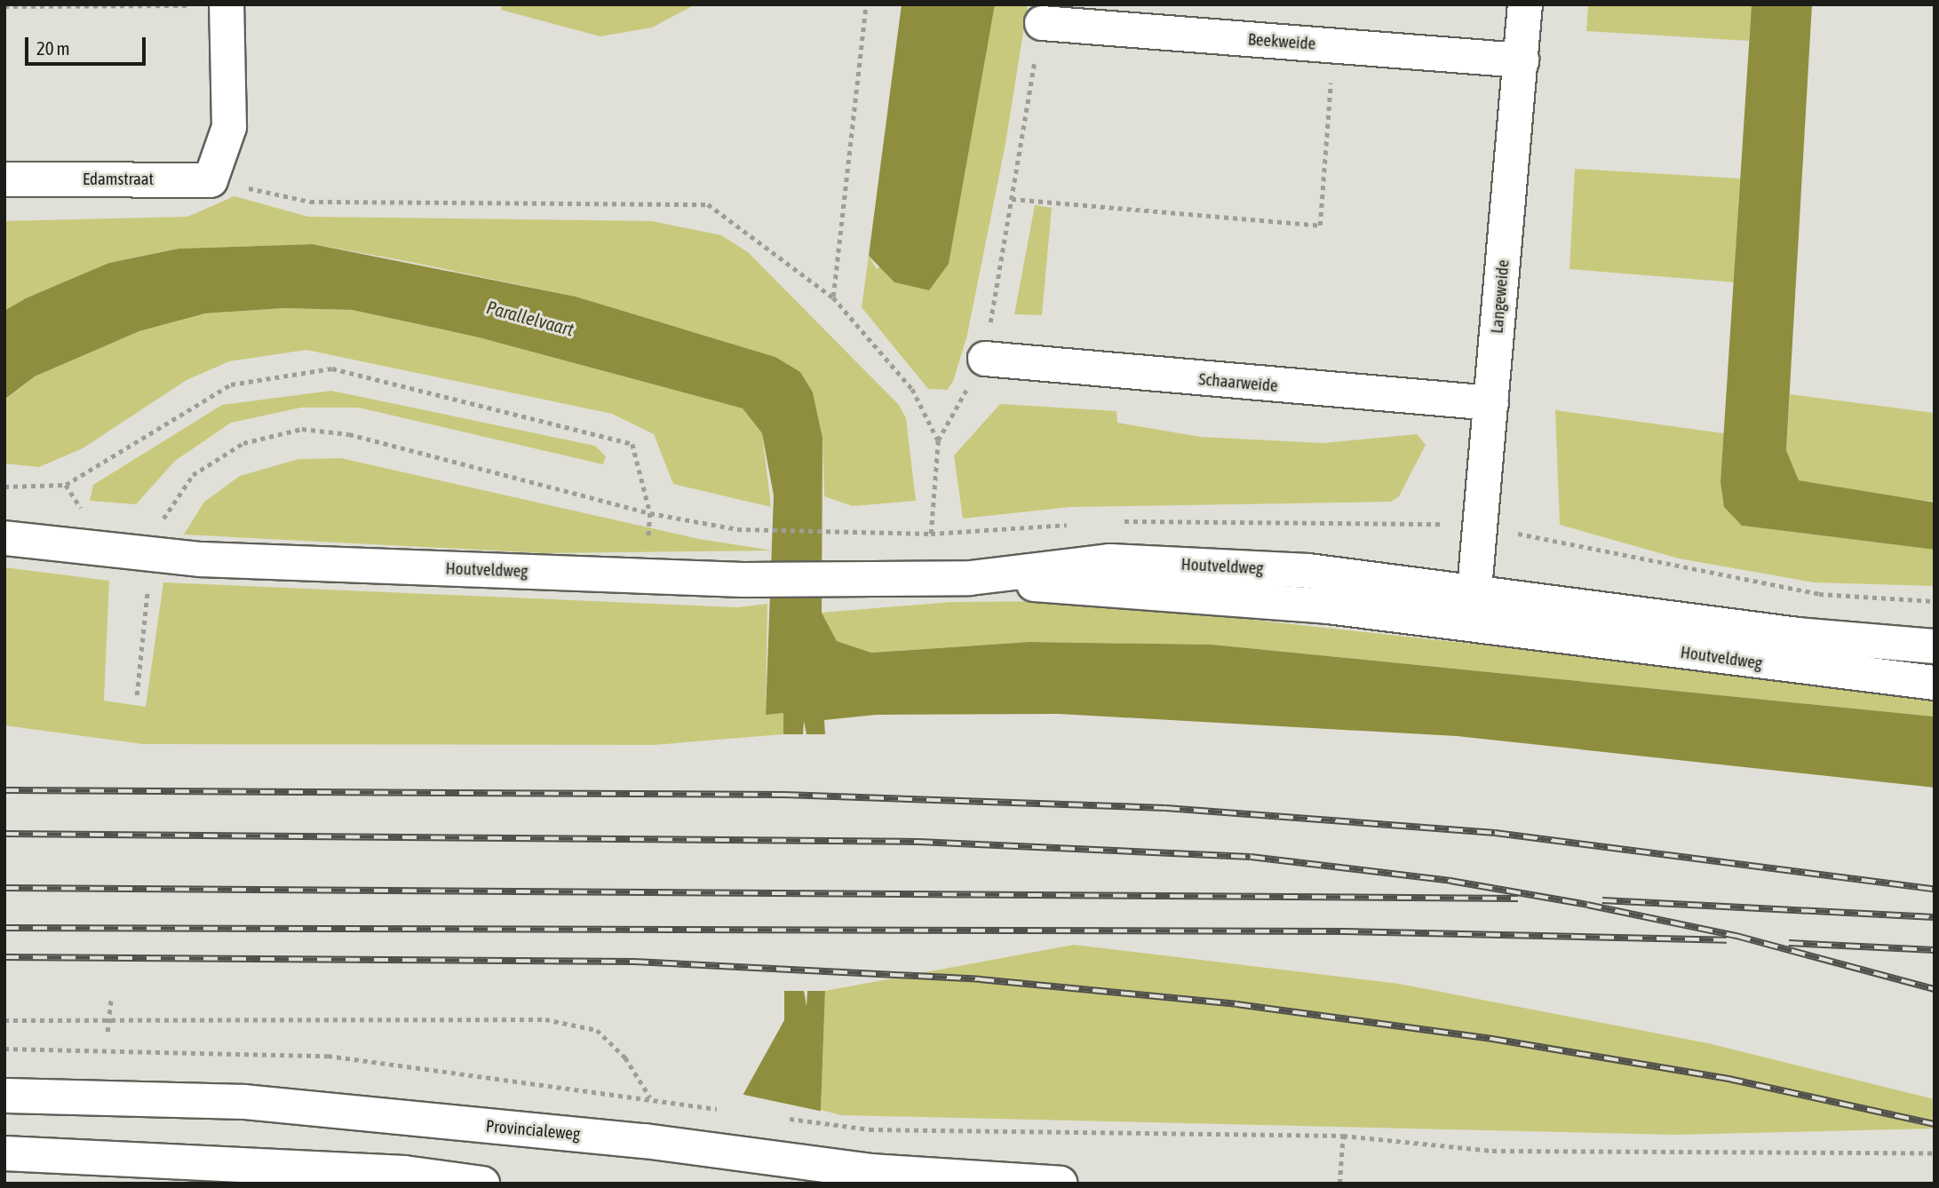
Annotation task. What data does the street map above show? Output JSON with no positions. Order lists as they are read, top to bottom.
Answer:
{
  "streets": {
    "street": [
      "Beekweide",
      "Edamstraat",
      "Langeweide",
      "Schaarweide",
      "Houtveldweg",
      "Provincialeweg"
    ]
  },
  "crossings": [
    ["Beekweide", "Langeweide"],
    ["Langeweide", "Schaarweide"],
    ["Langeweide", "Houtveldweg"]
  ],
  "water": ["Parallelvaart"],
  "scale_bar": "20 m"
}
